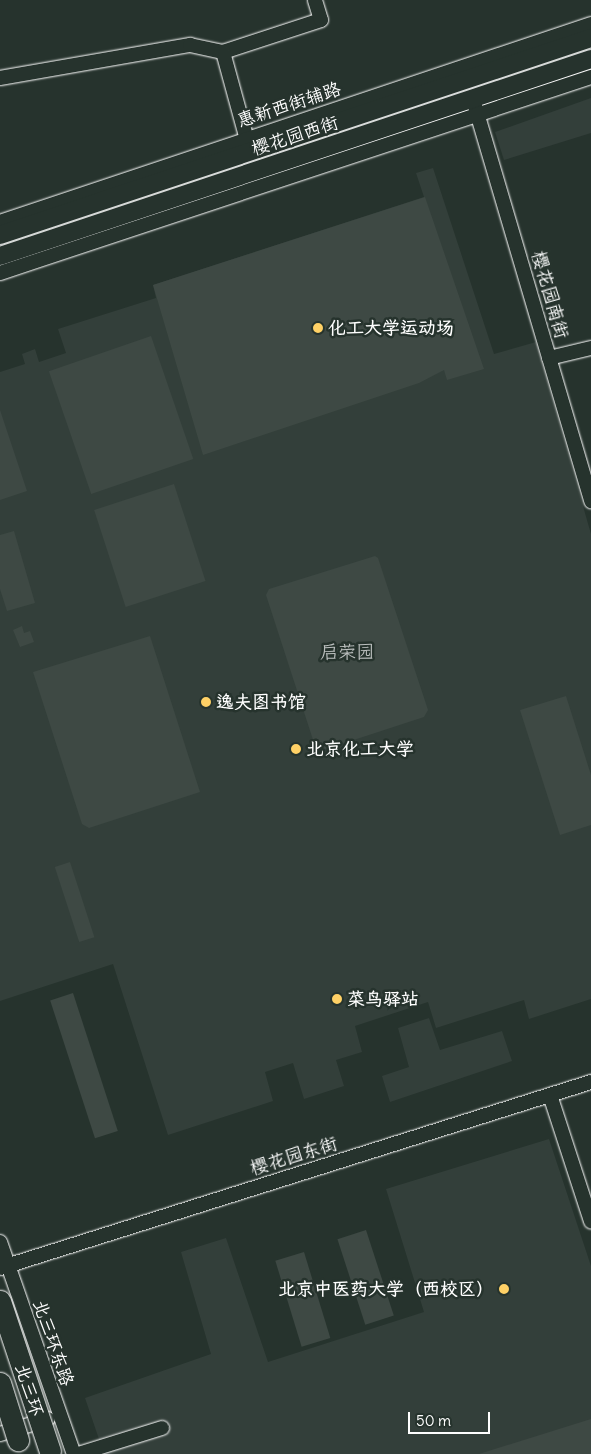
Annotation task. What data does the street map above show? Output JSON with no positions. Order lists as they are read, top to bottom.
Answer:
{
  "streets": {
    "highway": ["北三环"],
    "main road": ["樱花园西街"],
    "street": [
      "惠新西街辅路",
      "樱花园南街",
      "樱花园东街",
      "北三环东路"
    ]
  },
  "crossings": [
    ["惠新西街辅路", "樱花园西街"],
    ["樱花园西街", "樱花园南街"],
    ["樱花园东街", "北三环东路"],
    ["北三环东路", "北三环"]
  ],
  "parks": ["启荣园"],
  "places": [
    "化工大学运动场",
    "逸夫图书馆",
    "北京化工大学",
    "菜鸟驿站",
    "北京中医药大学（西校区）"
  ],
  "scale_bar": "50 m"
}
